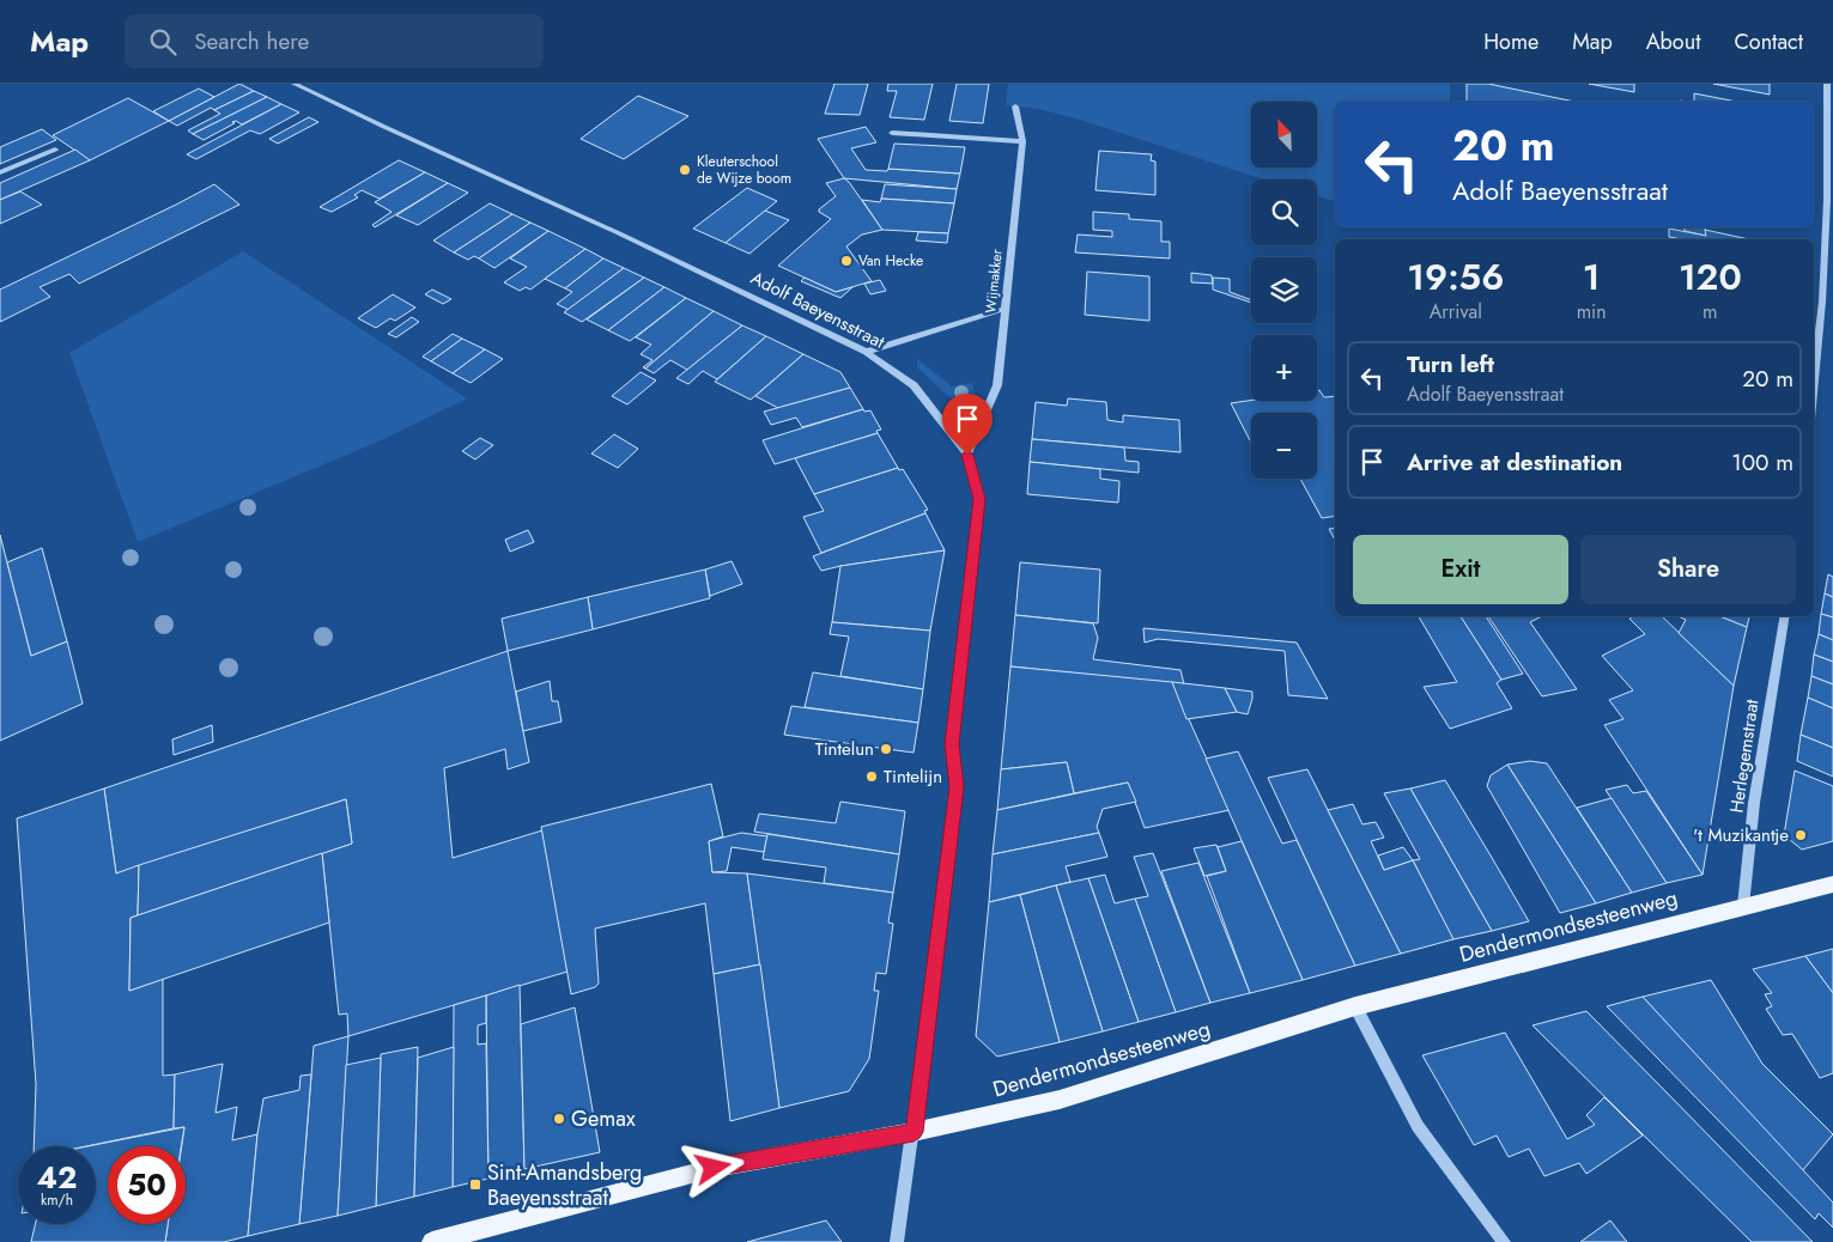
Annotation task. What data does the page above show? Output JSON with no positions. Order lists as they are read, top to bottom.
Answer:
{
  "streets": {
    "main road": ["Dendermondsesteenweg"],
    "street": ["Wijmakker", "Adolf Baeyensstraat", "Herlegemstraat"]
  },
  "crossings": [
    ["Wijmakker", "Adolf Baeyensstraat"],
    ["Adolf Baeyensstraat", "Dendermondsesteenweg"],
    ["Herlegemstraat", "Dendermondsesteenweg"]
  ],
  "places": {
    "other": [
      "Kleuterschool de Wijze boom",
      "Van Hecke",
      "Tintelun",
      "Tintelijn",
      "'t Muzikantje",
      "Gemax"
    ],
    "transit": ["Sint-Amandsberg Baeyensstraat"]
  },
  "north": "top left",
  "page": {
    "header": "Map",
    "search": "Search here",
    "nav": [
      "Home",
      "Map",
      "About",
      "Contact"
    ],
    "map_buttons": ["+", "−"],
    "turn": ["20 m", "Adolf Baeyensstraat"],
    "eta": [
      "19:56",
      "Arrival",
      "1",
      "min",
      "120",
      "m"
    ],
    "list": [
      {
        "name": "Turn left",
        "note": "Adolf Baeyensstraat",
        "value": "20 m"
      },
      {
        "name": "Arrive at destination",
        "value": "100 m"
      }
    ],
    "buttons": ["Exit", "Share"],
    "speed": "42 km/h",
    "limit": "50"
  }
}
